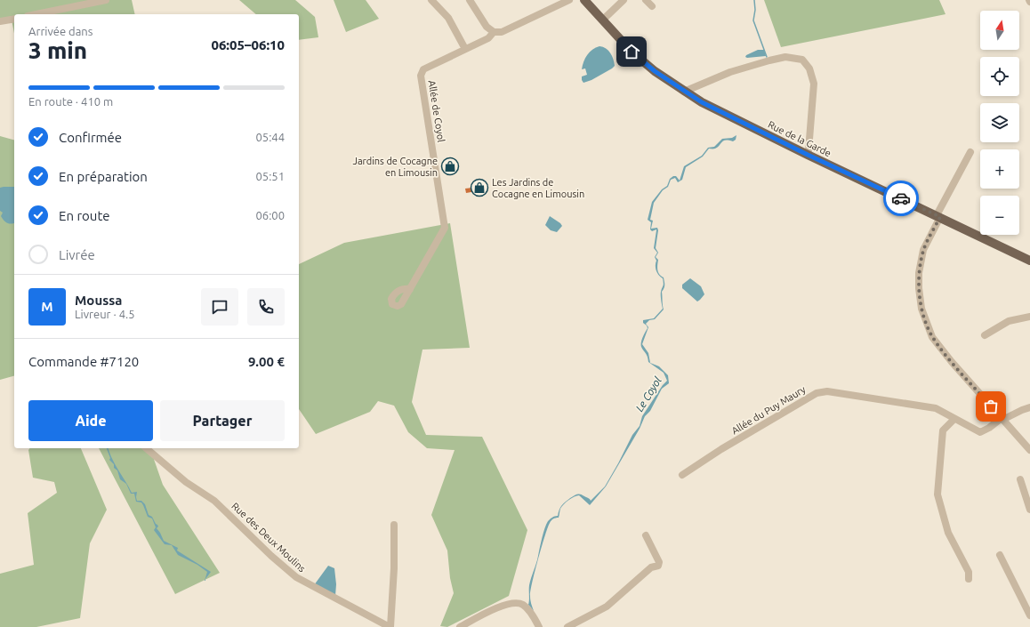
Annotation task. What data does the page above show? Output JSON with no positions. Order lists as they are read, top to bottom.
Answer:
{
  "streets": {
    "main road": ["Rue de la Garde"],
    "street": ["Allée de Coyol", "Allée du Puy Maury", "Rue des Deux Moulins"]
  },
  "water": ["Le Coyol"],
  "places": {
    "shop": ["Jardins de Cocagne en Limousin", "Les Jardins de Cocagne en Limousin"]
  },
  "north": "top",
  "page": {
    "map_buttons": ["+", "−"],
    "heading": ["3 min", "Arrivée dans", "06:05–06:10"],
    "panel": [
      "Moussa",
      "Livreur · 4.5",
      "Commande #7120",
      "9.00 €"
    ],
    "bar": "En route · 410 m",
    "list": [
      ["Confirmée", "05:44"],
      ["En préparation", "05:51"],
      ["En route", "06:00"],
      "Livrée"
    ],
    "round": "M",
    "buttons": ["Aide", "Partager"]
  }
}
